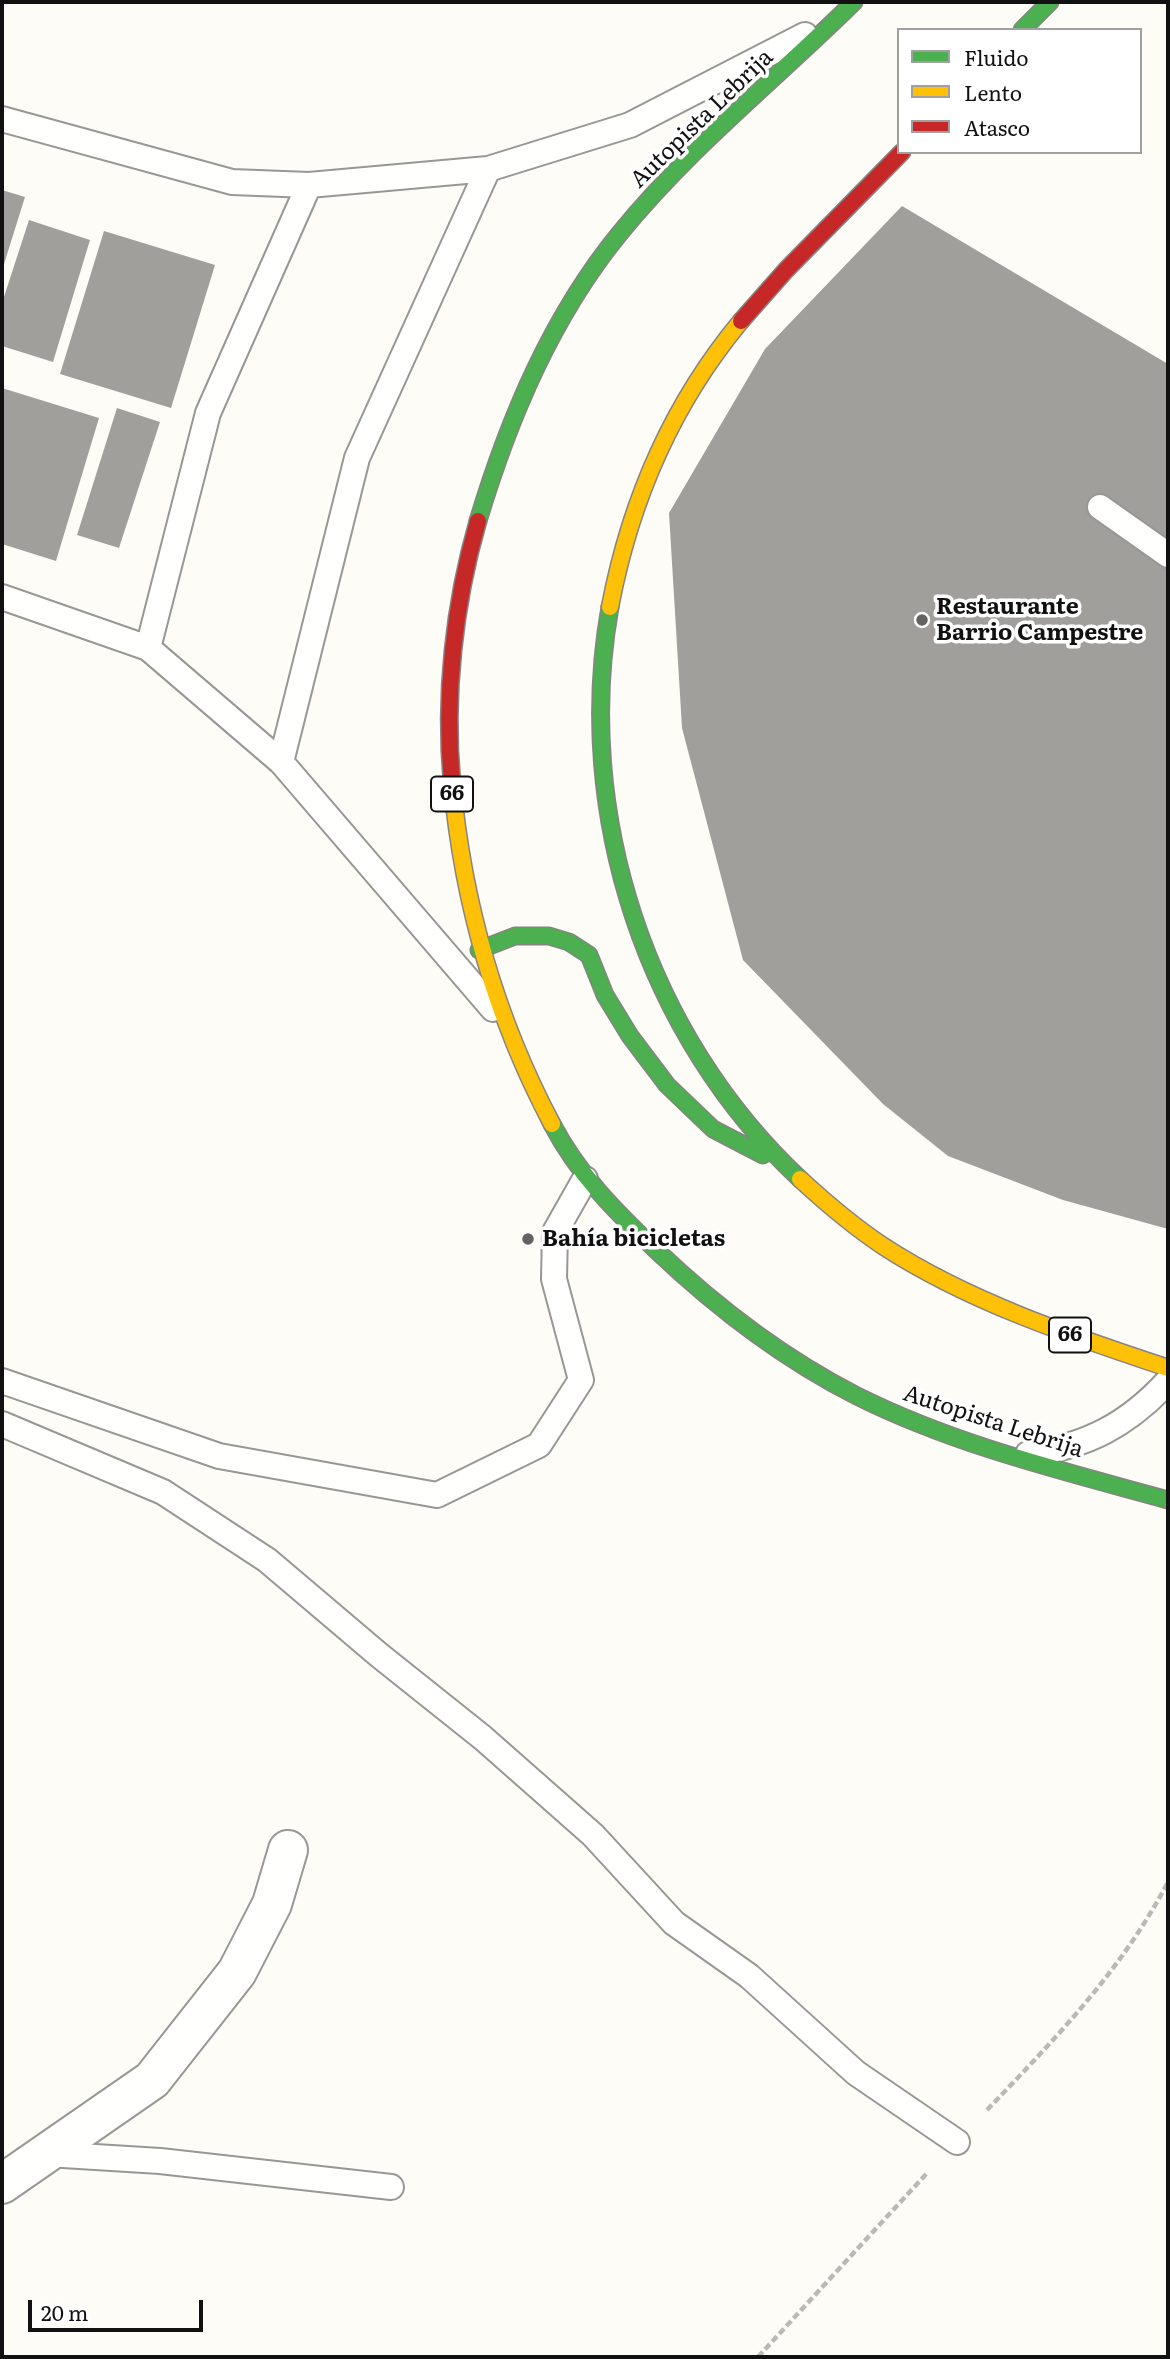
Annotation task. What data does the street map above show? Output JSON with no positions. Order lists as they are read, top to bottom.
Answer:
{
  "streets": {
    "highway": ["Autopista Lebrija", "66"]
  },
  "places": ["Restaurante Barrio Campestre", "Bahía bicicletas"],
  "legend": ["Fluido", "Lento", "Atasco"],
  "scale_bar": "20 m"
}
